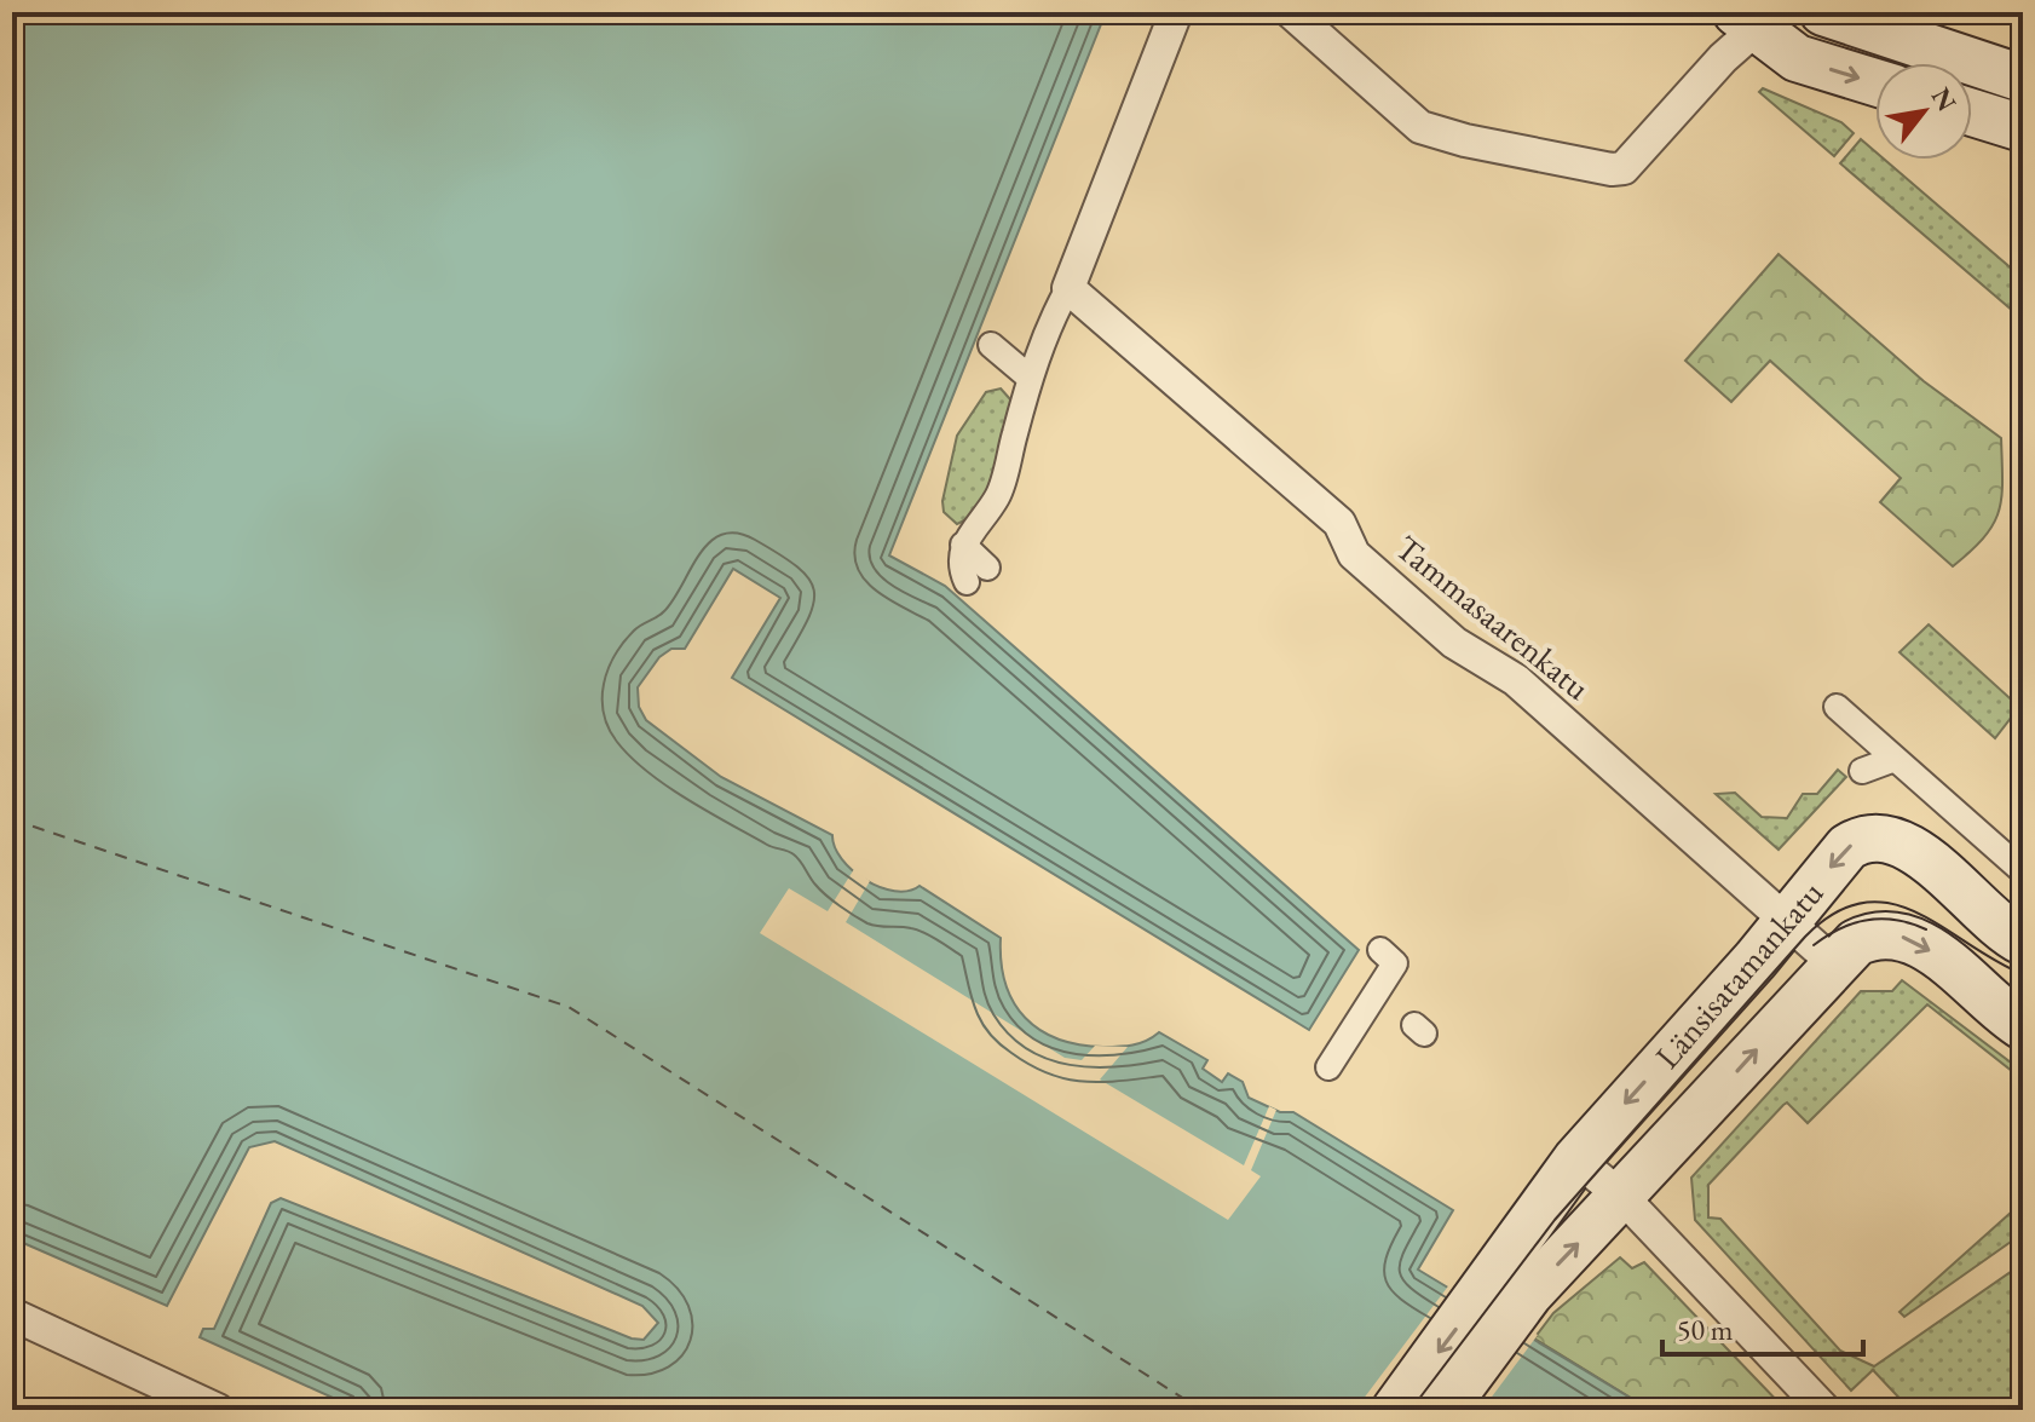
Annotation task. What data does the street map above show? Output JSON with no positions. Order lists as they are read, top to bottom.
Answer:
{
  "streets": {
    "main road": ["Länsisatamankatu"],
    "street": ["Tammasaarenkatu"]
  },
  "crossings": [
    ["Tammasaarenkatu", "Länsisatamankatu"]
  ],
  "scale_bar": "50 m",
  "north": "top right"
}
